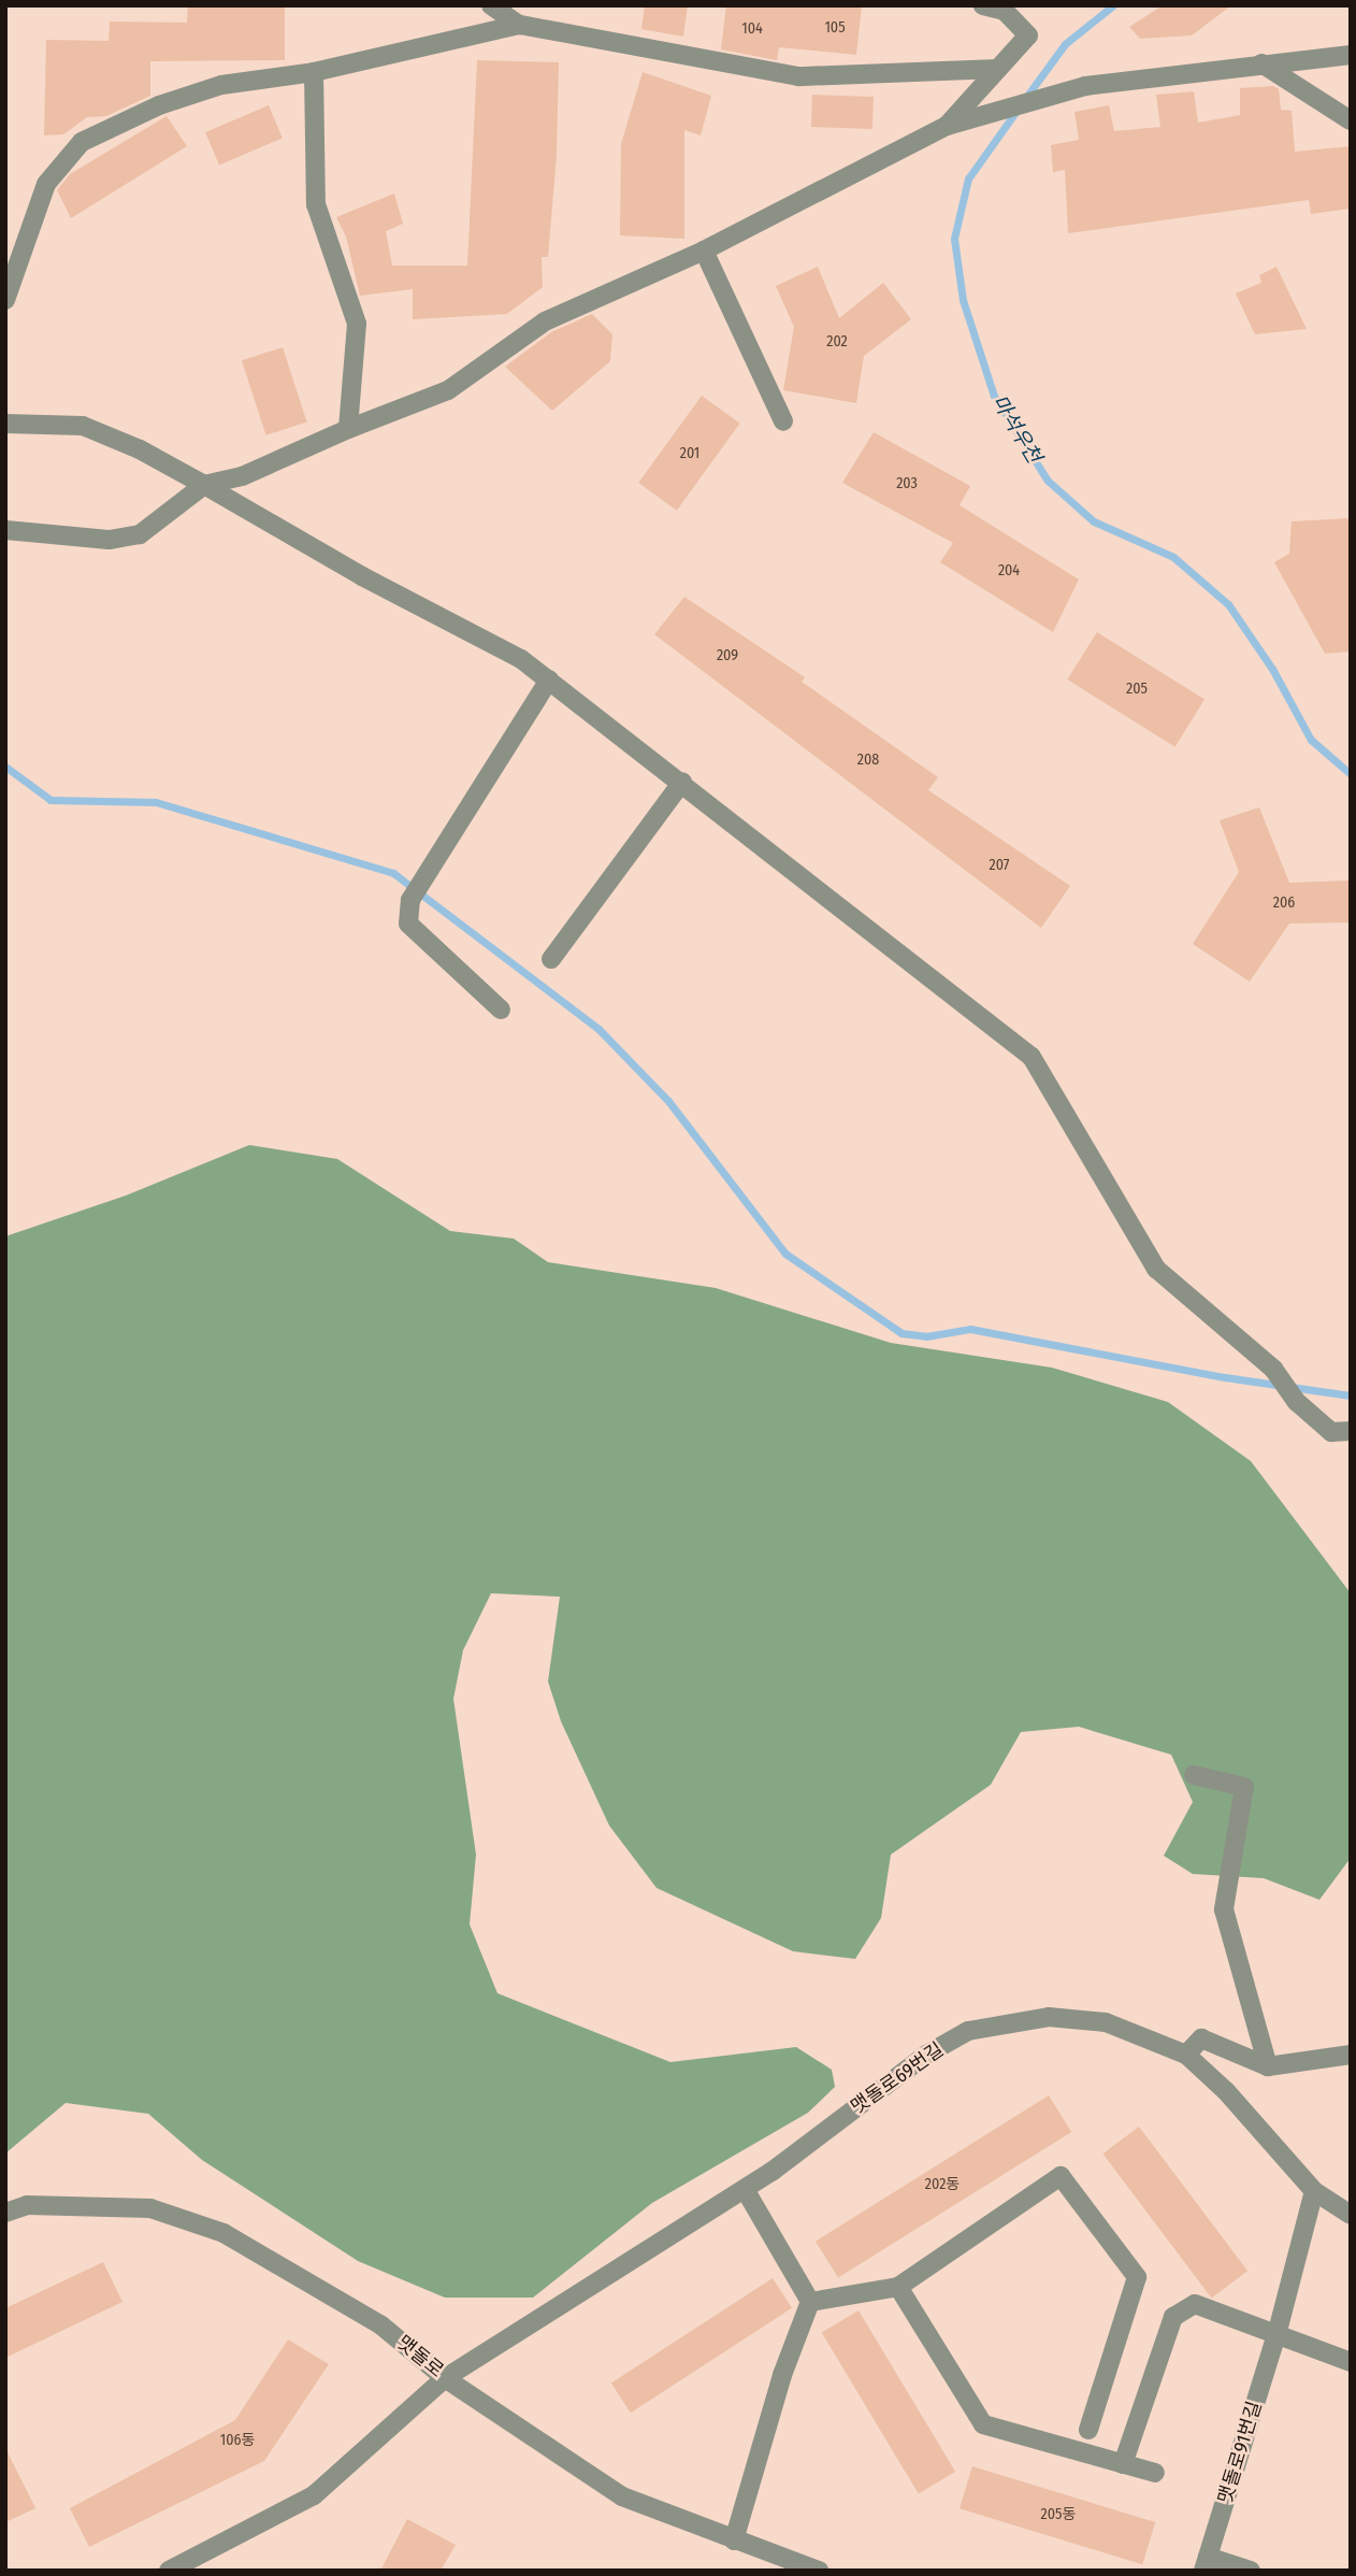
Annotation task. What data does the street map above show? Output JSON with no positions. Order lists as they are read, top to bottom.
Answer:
{
  "streets": {
    "street": ["맷돌로69번길", "맷돌로", "맷돌로91번길"]
  },
  "crossings": [
    ["맷돌로69번길", "맷돌로"],
    ["맷돌로69번길", "맷돌로91번길"]
  ],
  "water": ["마석우천"],
  "house_numbers": [
    "105",
    "104",
    "202",
    "201",
    "203",
    "204",
    "209",
    "205",
    "208",
    "207",
    "206",
    "202동",
    "106동",
    "205동"
  ]
}
